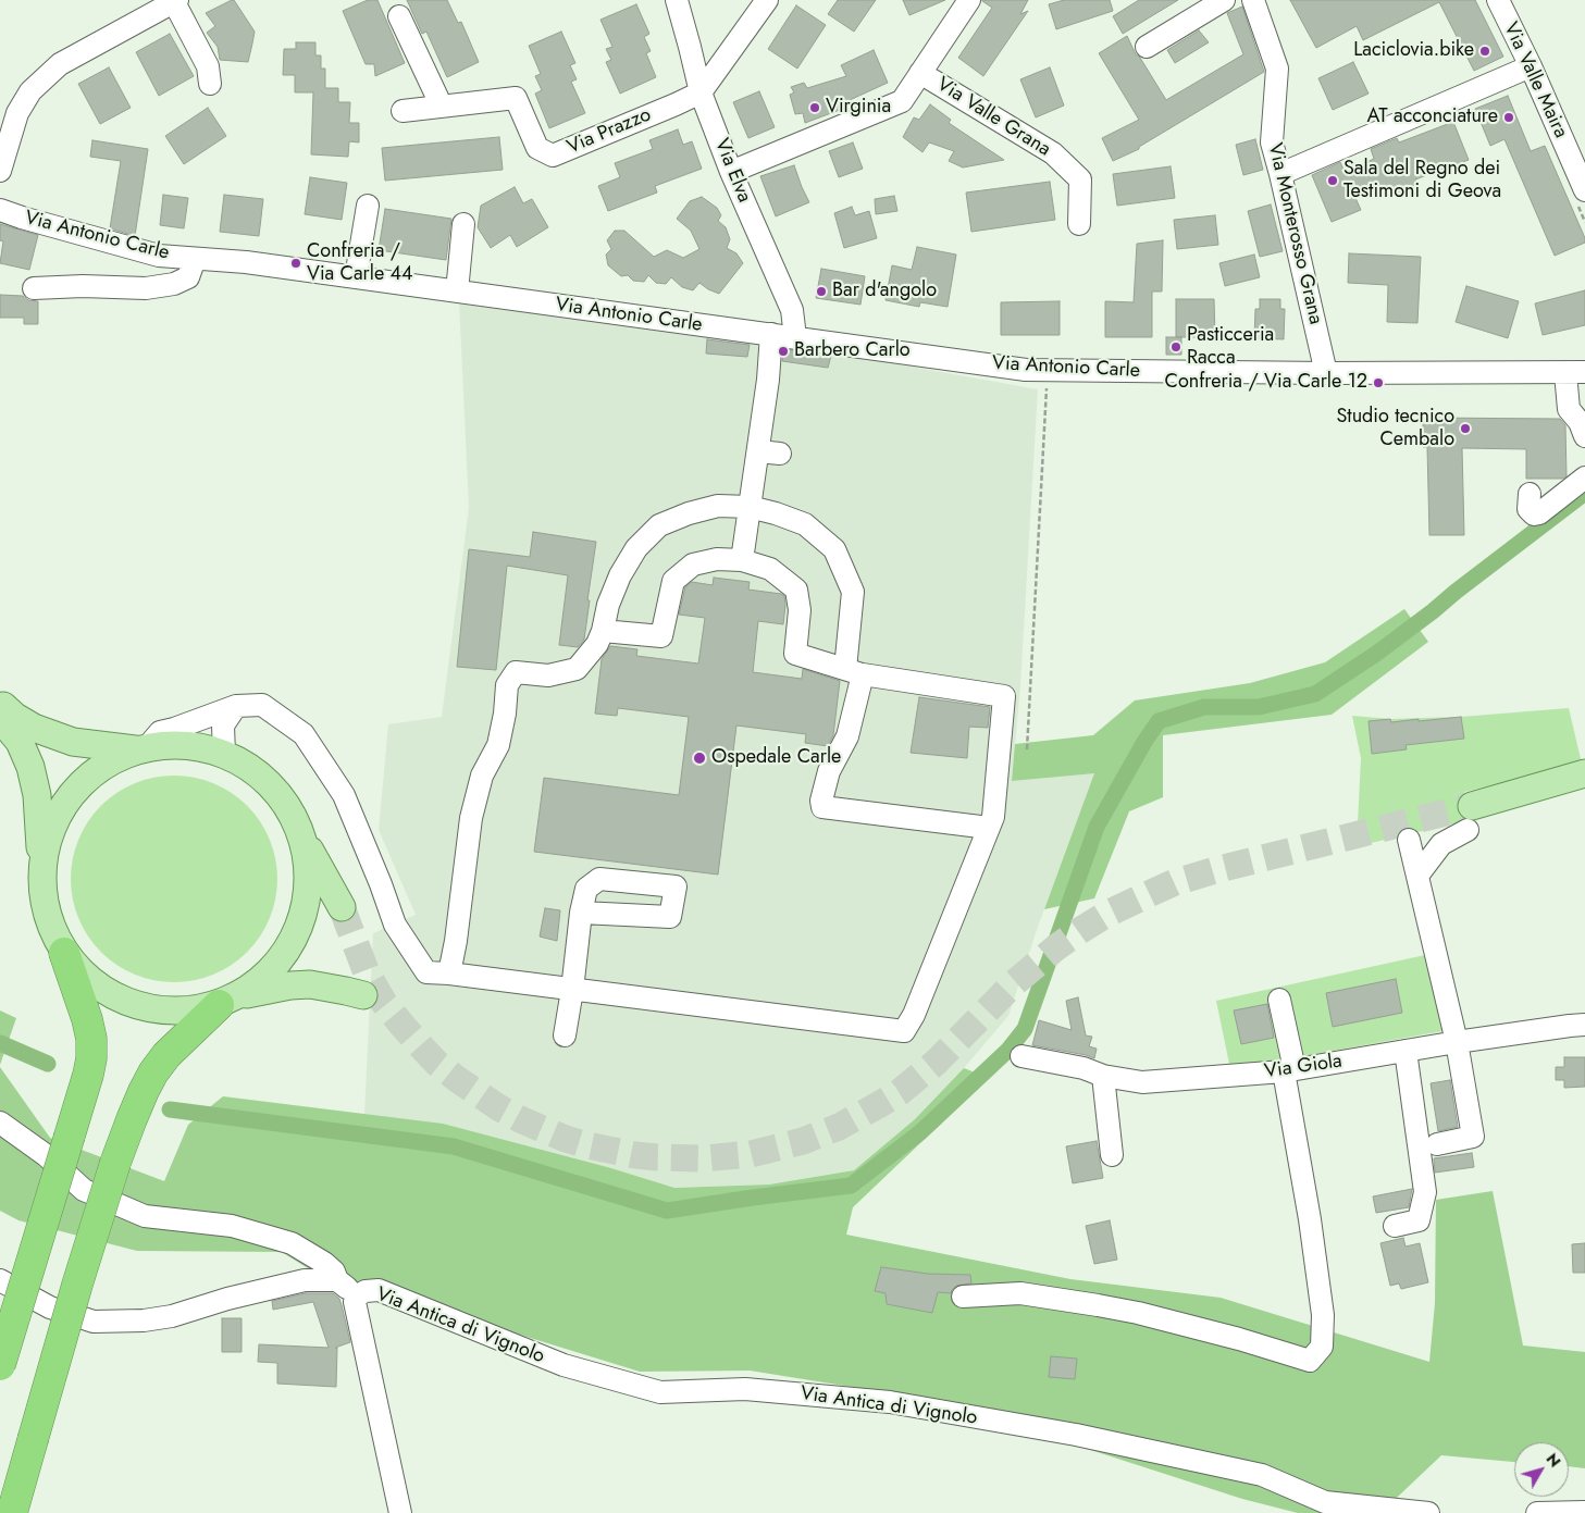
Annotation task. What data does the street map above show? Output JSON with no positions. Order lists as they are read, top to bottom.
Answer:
{
  "streets": {
    "street": [
      "Via Valle Maira",
      "Via Valle Grana",
      "Via Prazzo",
      "Via Elva",
      "Via Monterosso Grana",
      "Via Antonio Carle",
      "Via Giola",
      "Via Antica di Vignolo"
    ]
  },
  "crossings": [
    ["Via Prazzo", "Via Elva"],
    ["Via Elva", "Via Antonio Carle"],
    ["Via Monterosso Grana", "Via Antonio Carle"]
  ],
  "places": [
    "Laciclovia.bike",
    "Virginia",
    "AT acconciature",
    "Sala del Regno dei Testimoni di Geova",
    "Confreria / Via Carle 44",
    "Bar d'angolo",
    "Pasticceria Racca",
    "Barbero Carlo",
    "Confreria / Via Carle 12",
    "Studio tecnico Cembalo",
    "Ospedale Carle"
  ],
  "north": "top right"
}
